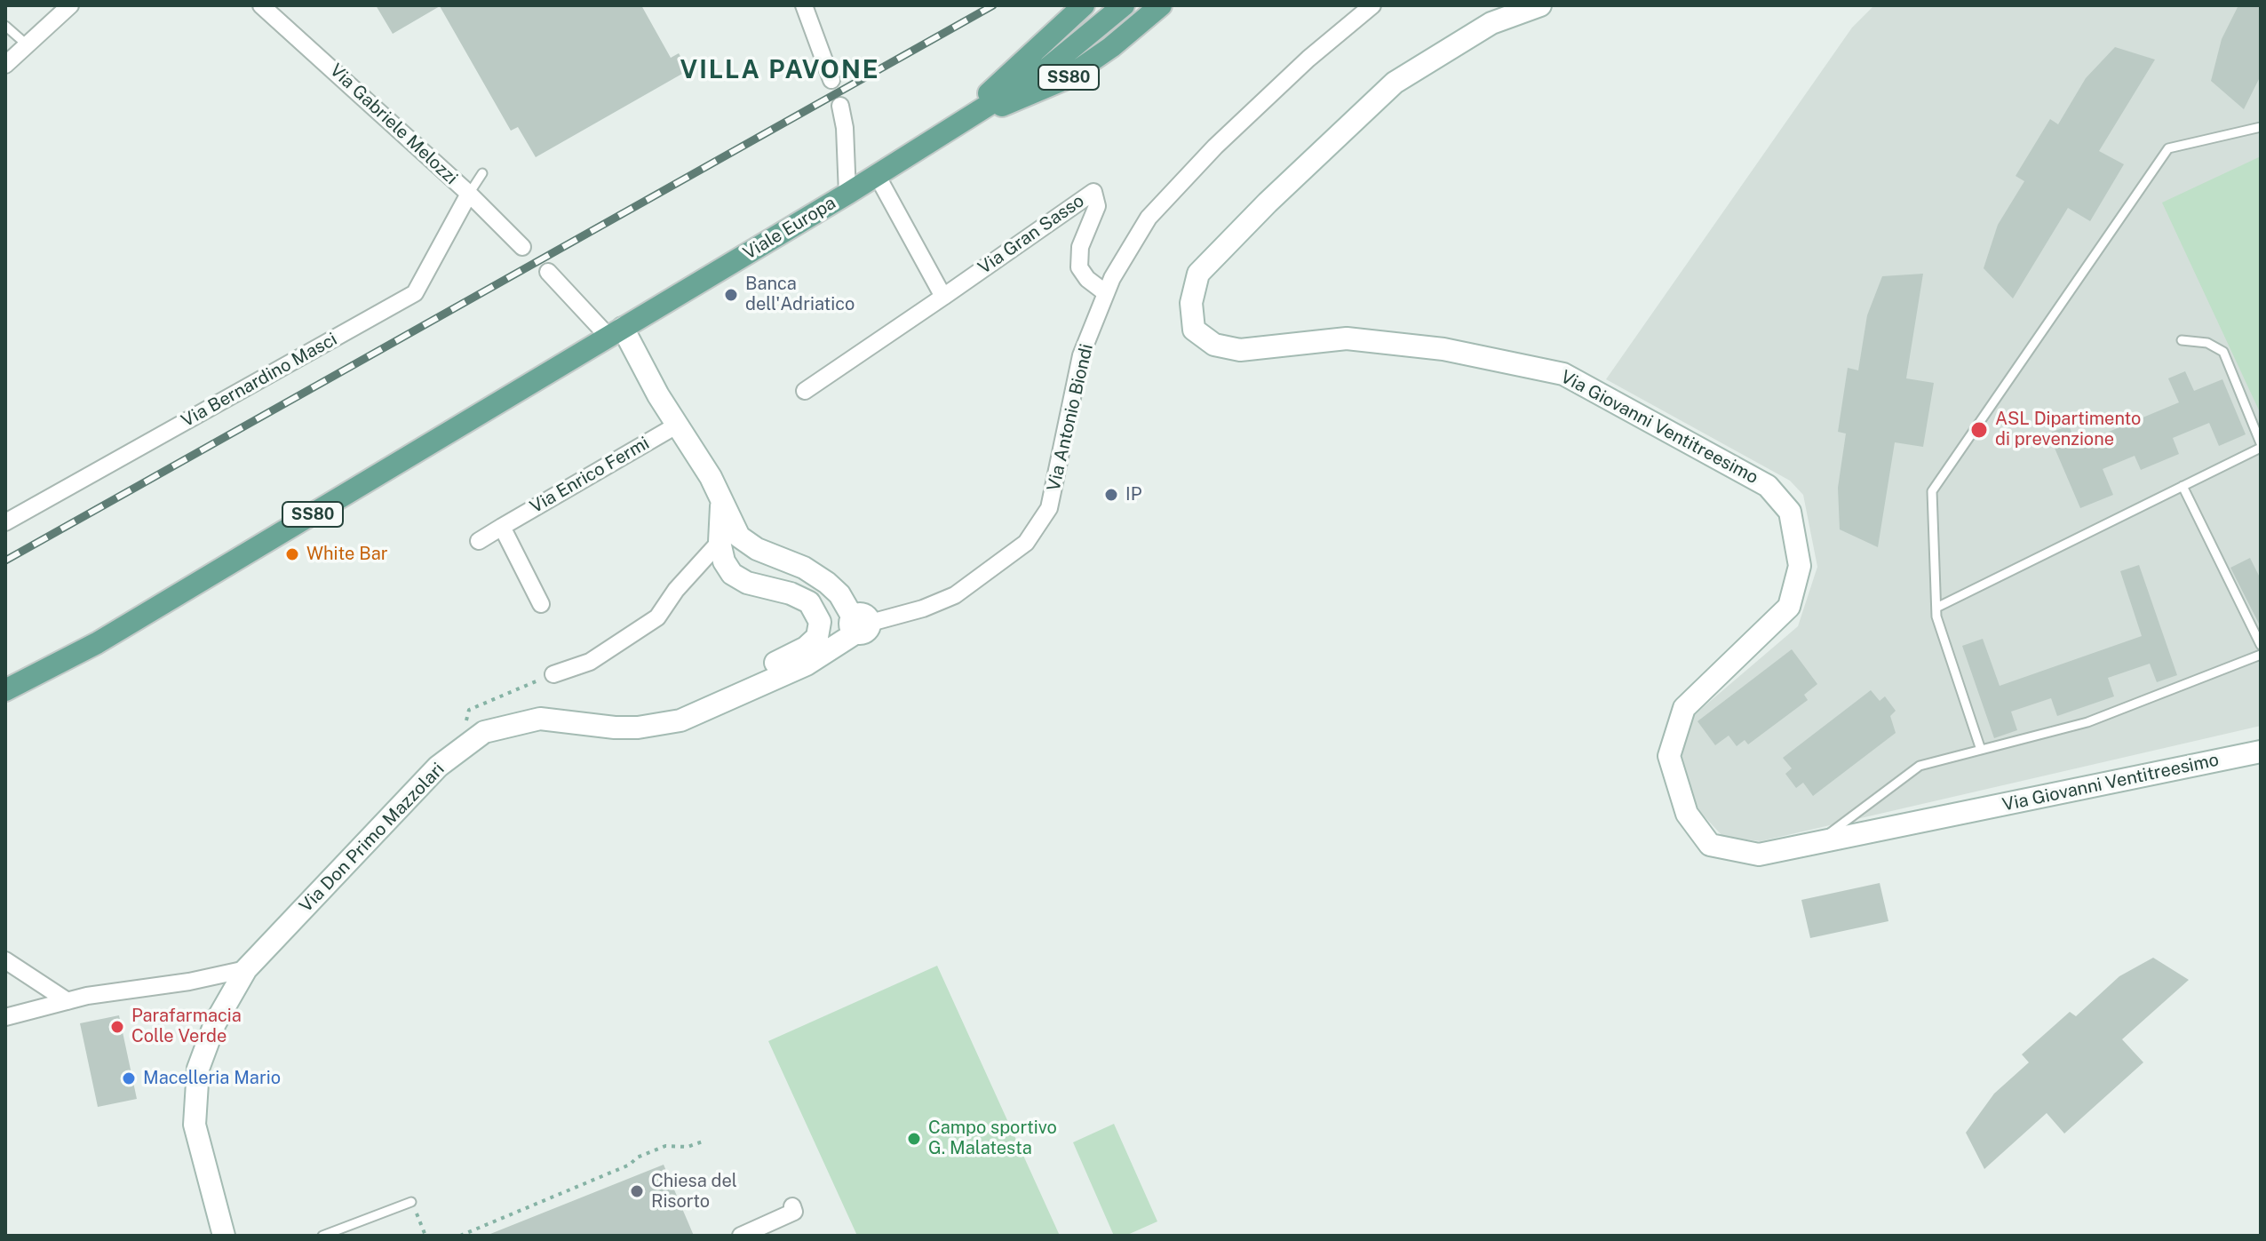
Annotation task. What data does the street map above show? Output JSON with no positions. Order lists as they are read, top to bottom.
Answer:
{
  "streets": {
    "main road": ["SS80", "Viale Europa"],
    "street": [
      "Via Gabriele Melozzi",
      "Via Gran Sasso",
      "Via Bernardino Masci",
      "Via Antonio Biondi",
      "Via Giovanni Ventitreesimo",
      "Via Enrico Fermi",
      "Via Don Primo Mazzolari"
    ]
  },
  "crossings": [
    ["SS80", "Viale Europa"],
    ["SS80", "Via Don Primo Mazzolari"],
    ["Via Gabriele Melozzi", "Via Bernardino Masci"],
    ["Viale Europa", "Via Don Primo Mazzolari"],
    ["Via Gran Sasso", "Via Antonio Biondi"],
    ["Via Antonio Biondi", "Via Don Primo Mazzolari"],
    ["Via Enrico Fermi", "Via Don Primo Mazzolari"]
  ],
  "districts": ["VILLA PAVONE"],
  "places": [
    "Banca dell'Adriatico",
    "ASL Dipartimento di prevenzione",
    "IP",
    "White Bar",
    "Parafarmacia Colle Verde",
    "Macelleria Mario",
    "Campo sportivo G. Malatesta",
    "Chiesa del Risorto"
  ]
}
